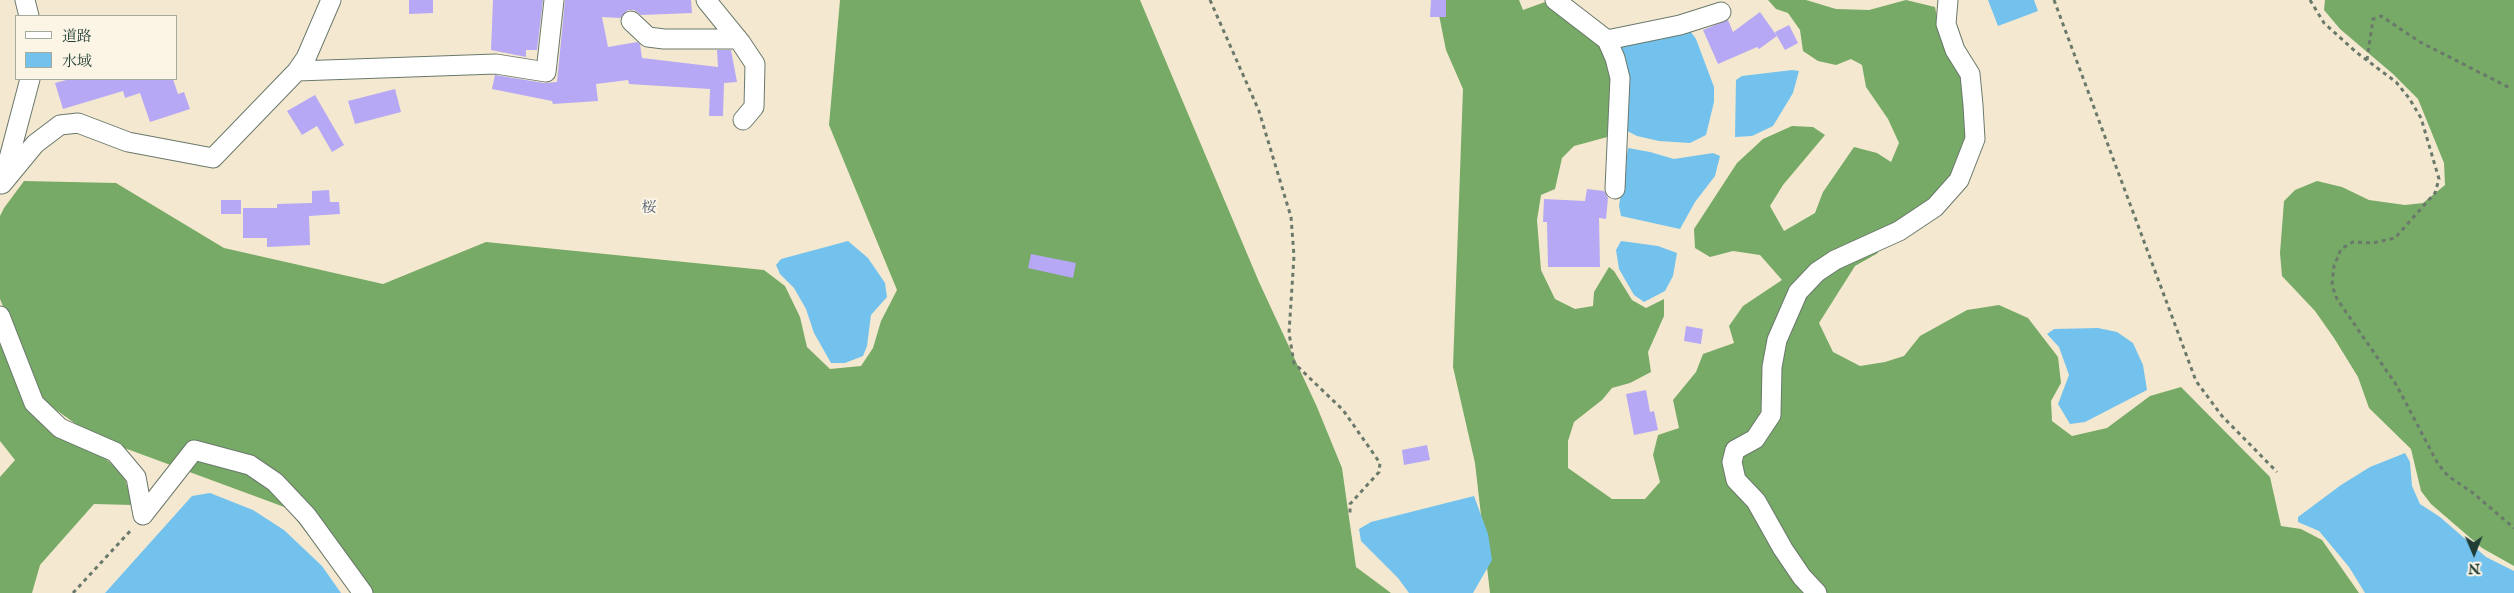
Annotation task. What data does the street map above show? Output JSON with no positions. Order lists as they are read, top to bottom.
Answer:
{
  "districts": ["桜"],
  "legend": ["道路", "水域"],
  "north": "bottom"
}
